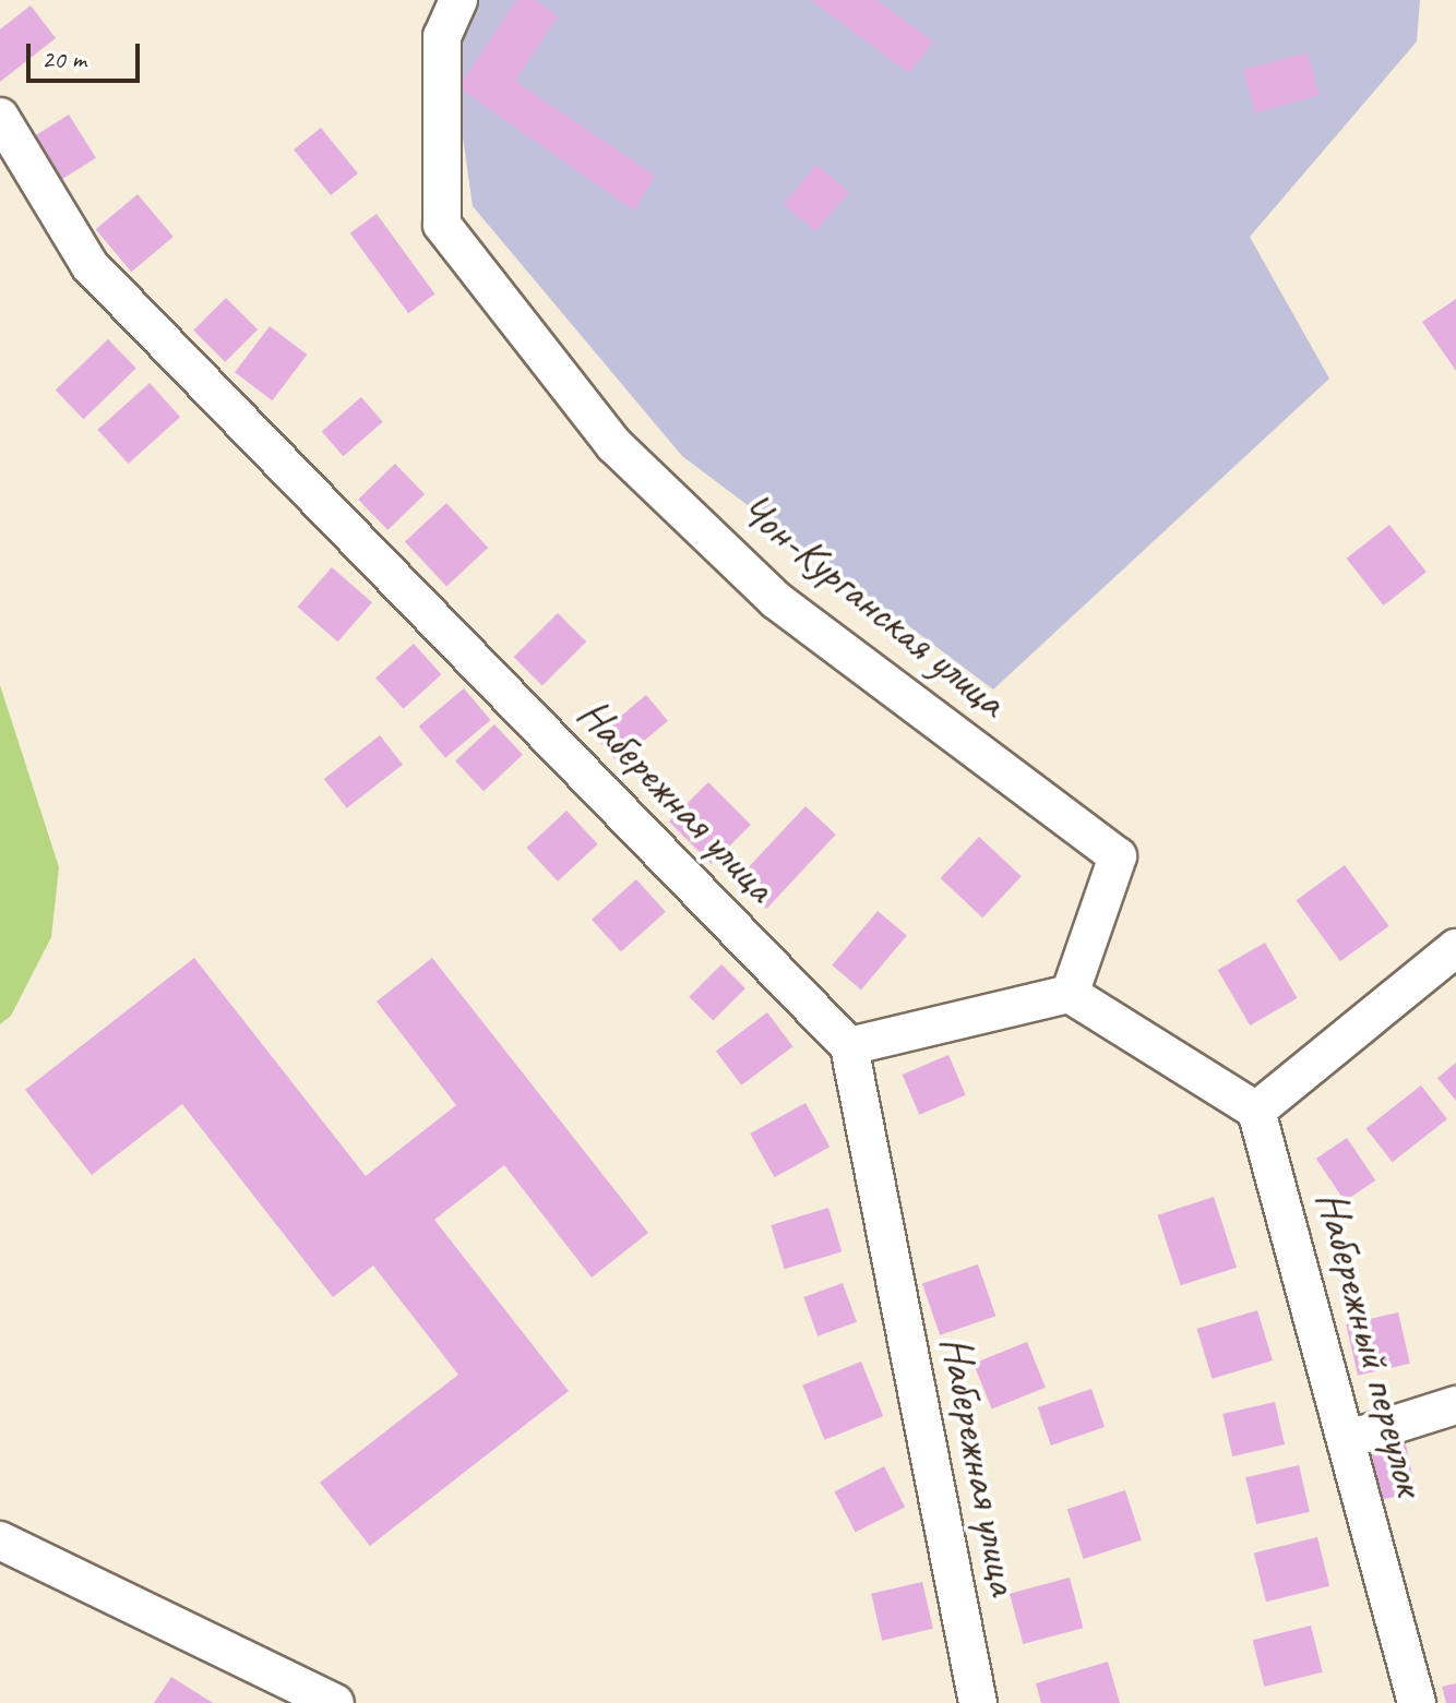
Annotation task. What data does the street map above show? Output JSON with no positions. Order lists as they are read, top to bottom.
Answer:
{
  "streets": {
    "street": ["Чон-Курганская улица", "Набережная улица", "Набережный переулок"]
  },
  "scale_bar": "20 m"
}
